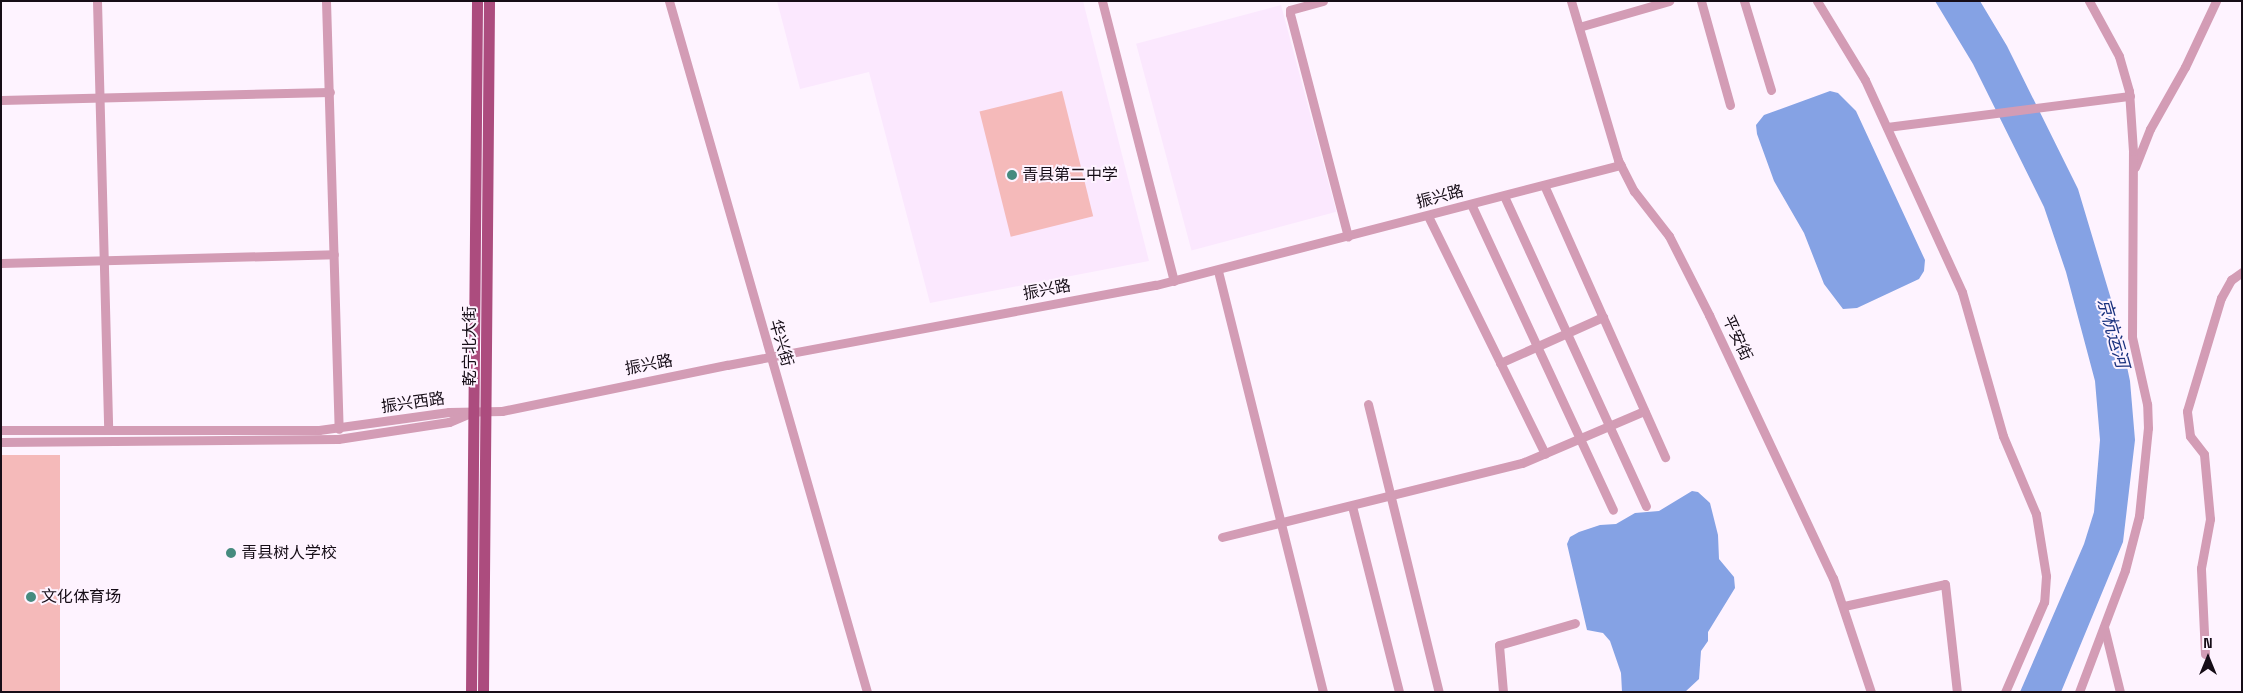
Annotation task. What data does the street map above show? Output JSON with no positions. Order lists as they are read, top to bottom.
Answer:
{
  "streets": {
    "main road": ["乾宁北大街"],
    "street": [
      "振兴路",
      "平安街",
      "华兴街",
      "振兴西路"
    ]
  },
  "crossings": [
    ["振兴路", "平安街"],
    ["振兴路", "华兴街"],
    ["振兴路", "乾宁北大街"],
    ["振兴路", "振兴西路"],
    ["乾宁北大街", "振兴西路"]
  ],
  "water": ["京杭运河"],
  "places": ["青县第二中学", "青县树人学校", "文化体育场"],
  "north": "top"
}
